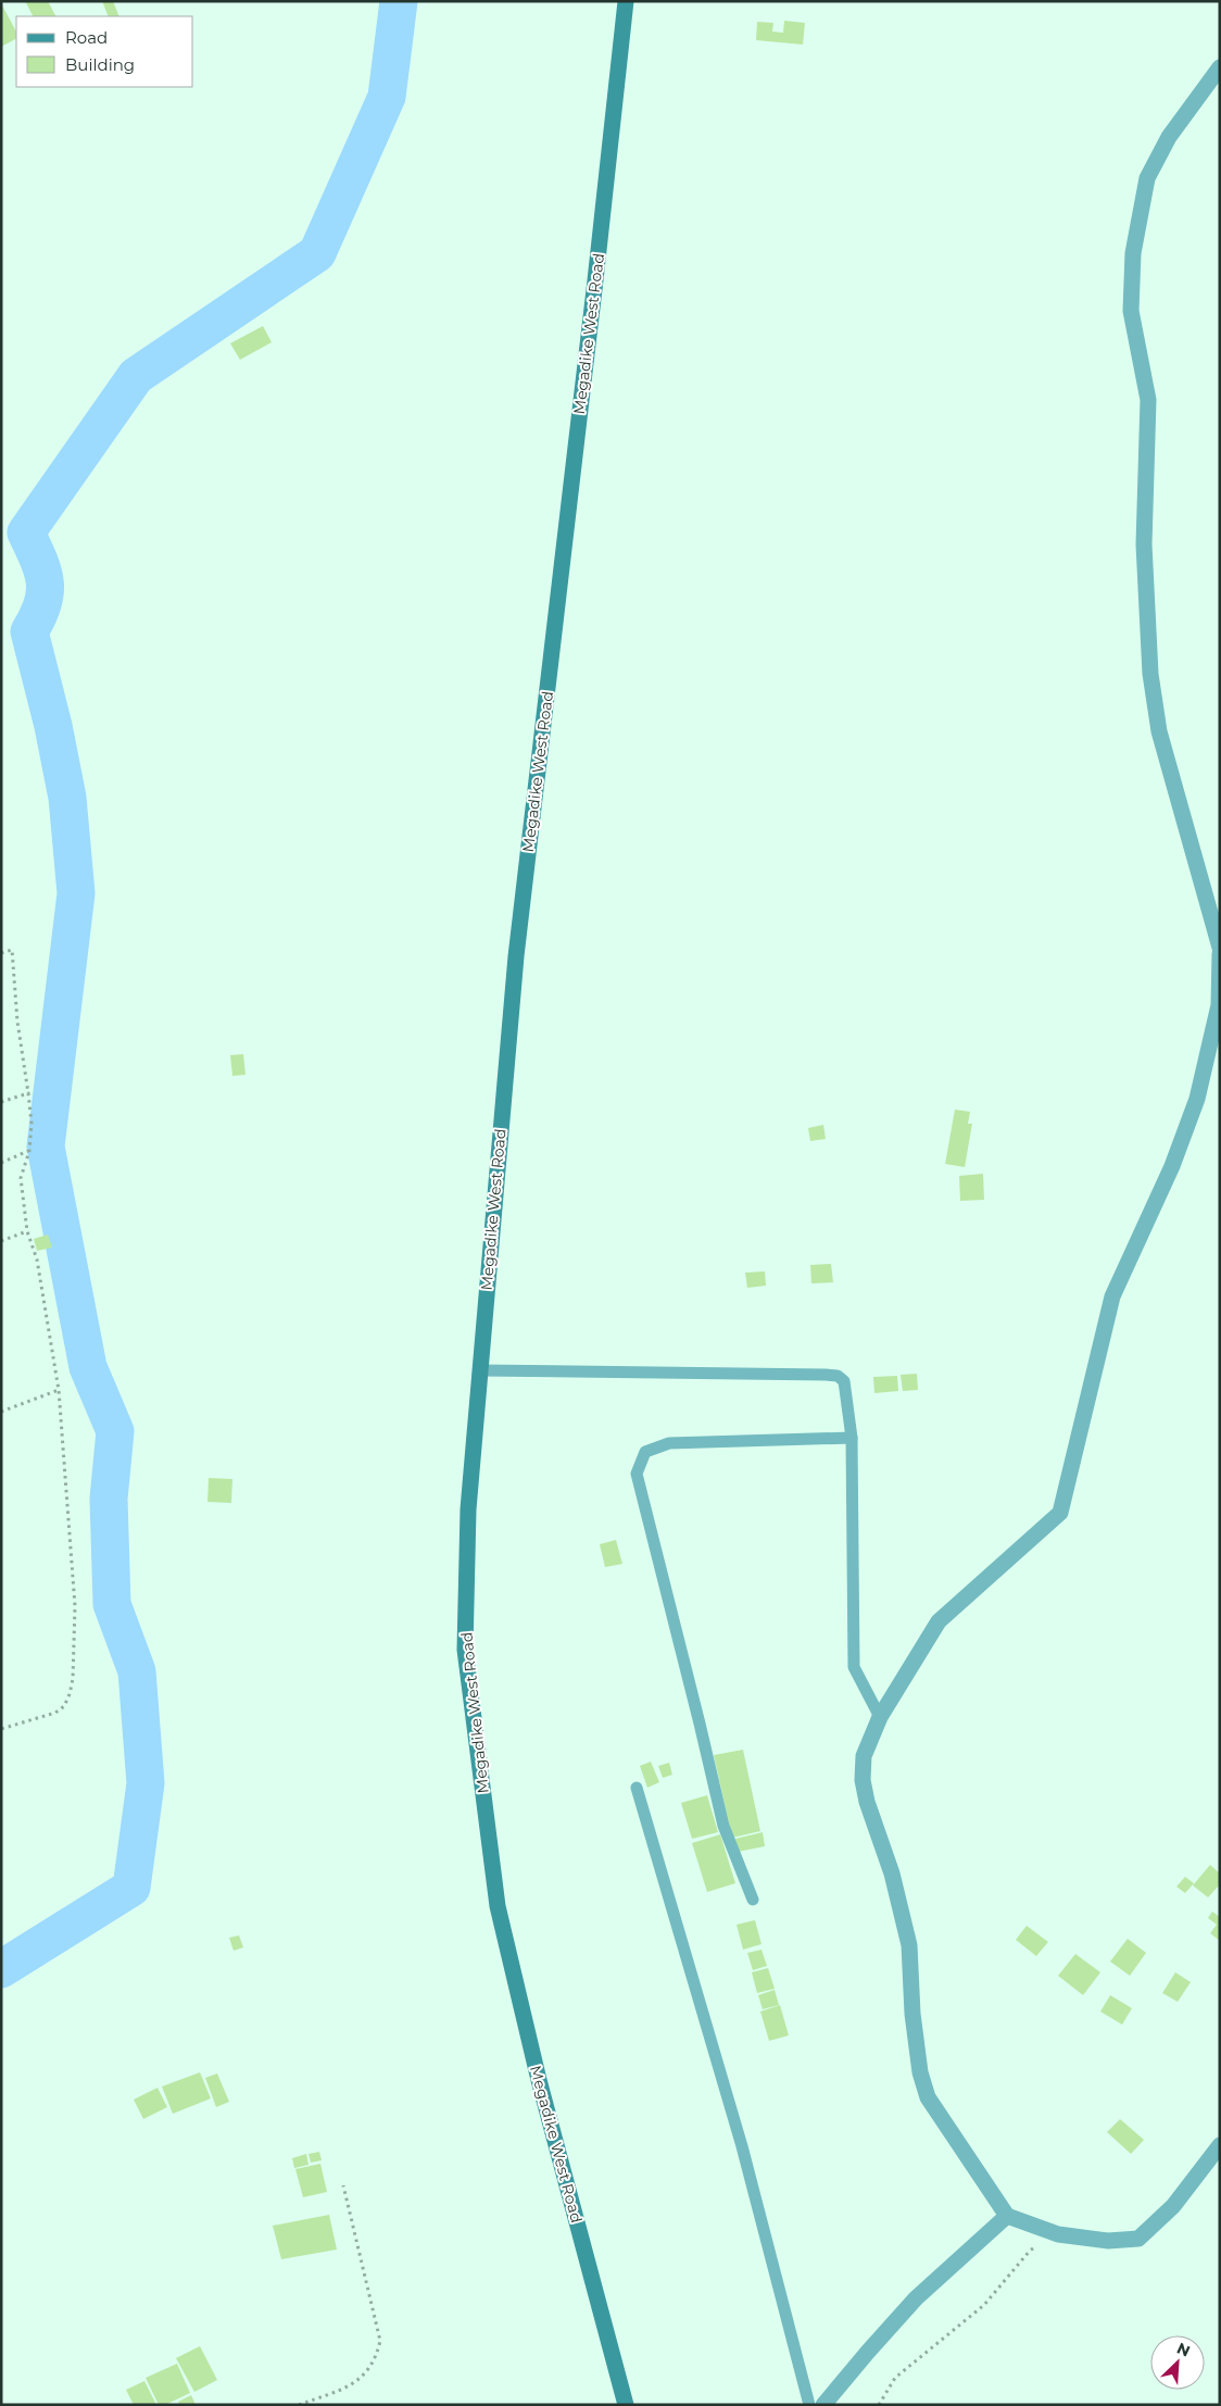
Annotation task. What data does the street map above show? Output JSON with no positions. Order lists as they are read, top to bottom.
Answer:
{
  "streets": {
    "street": ["Megadike West Road"]
  },
  "legend": ["Road", "Building"],
  "north": "top right"
}
